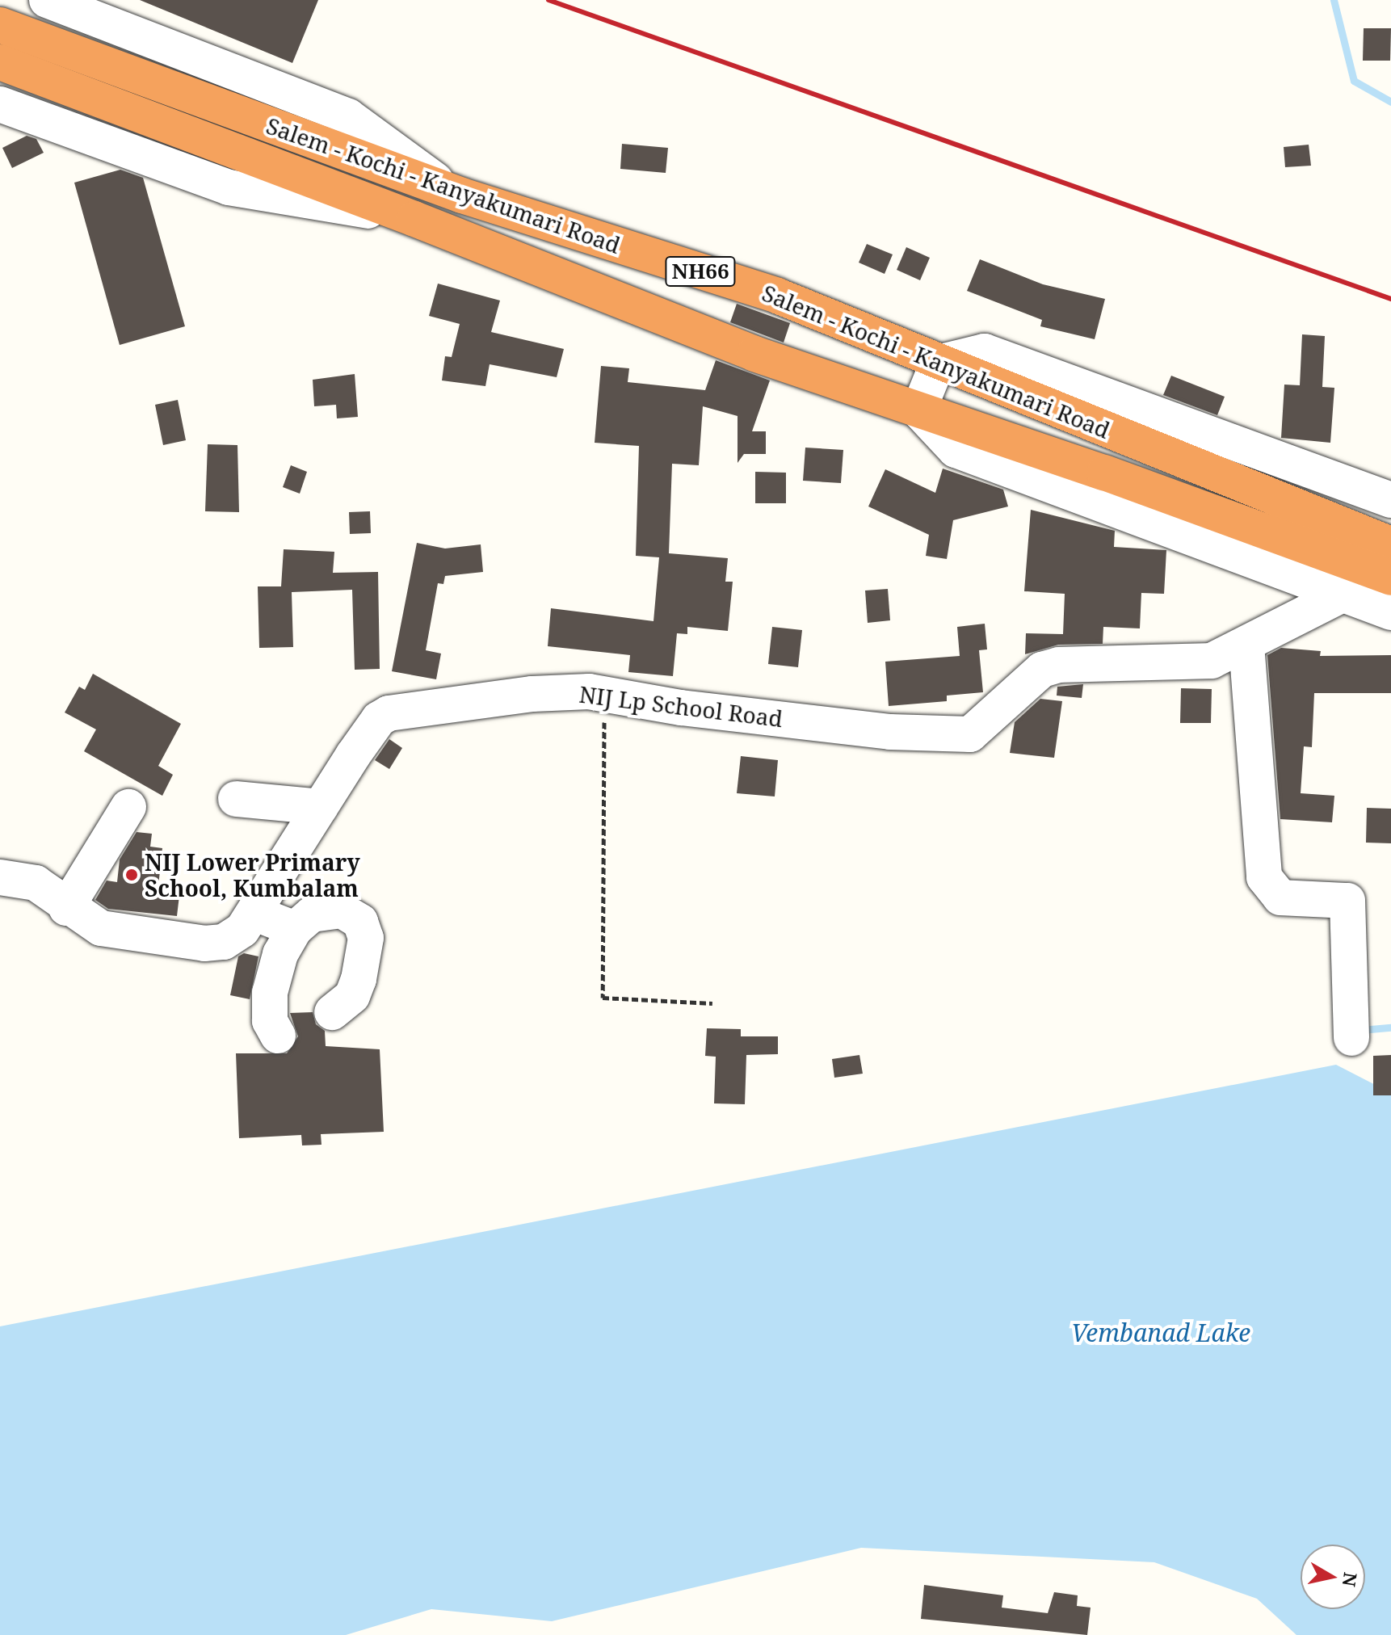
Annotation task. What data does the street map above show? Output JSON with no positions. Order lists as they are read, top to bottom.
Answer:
{
  "streets": {
    "highway": ["Salem - Kochi - Kanyakumari Road", "NH66"],
    "street": ["NIJ Lp School Road"]
  },
  "water": ["Vembanad Lake"],
  "places": ["NIJ Lower Primary School, Kumbalam"],
  "north": "right"
}
